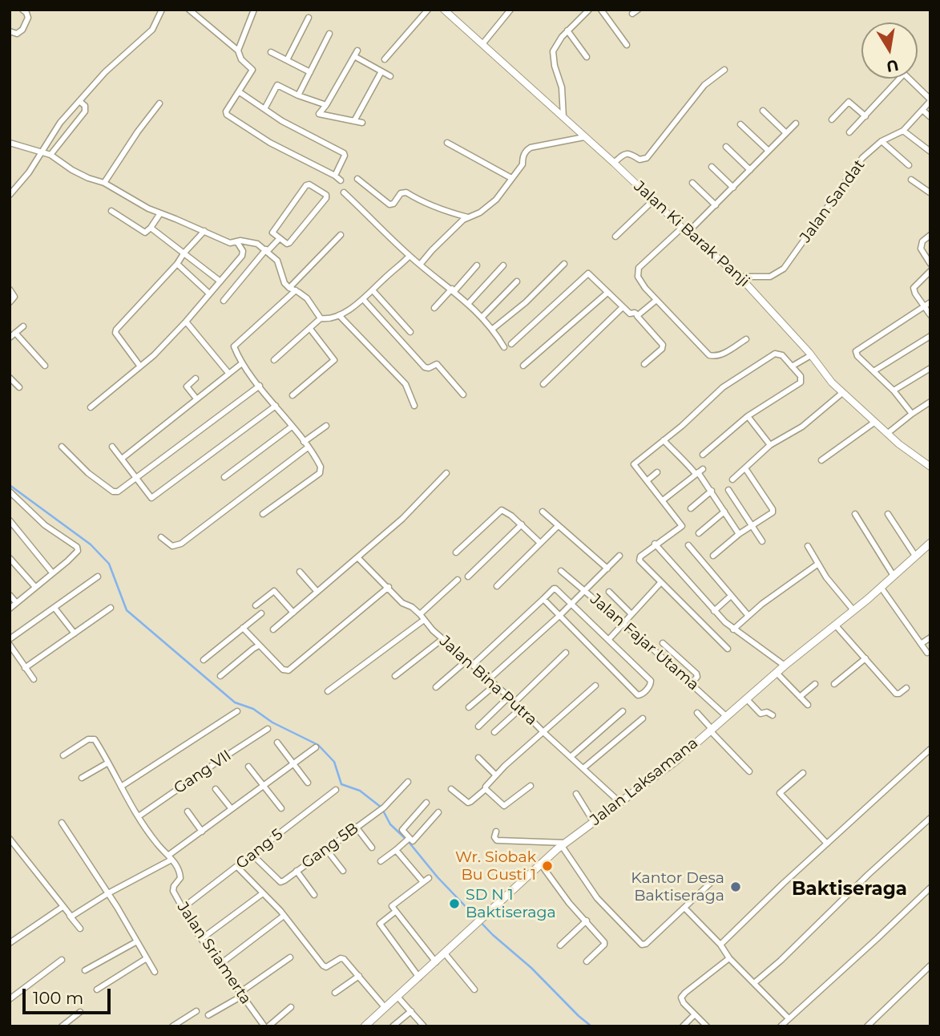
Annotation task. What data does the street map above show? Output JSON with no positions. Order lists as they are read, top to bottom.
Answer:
{
  "streets": {
    "main road": ["Jalan Laksamana"],
    "street": [
      "Jalan Sandat",
      "Jalan Ki Barak Panji",
      "Jalan Fajar Utama",
      "Jalan Bina Putra",
      "Gang VII",
      "Gang 5B",
      "Gang 5",
      "Jalan Sriamerta"
    ]
  },
  "crossings": [
    ["Jalan Sandat", "Jalan Ki Barak Panji"],
    ["Jalan Fajar Utama", "Jalan Laksamana"],
    ["Jalan Bina Putra", "Jalan Laksamana"],
    ["Gang 5B", "Gang 5"],
    ["Gang 5", "Jalan Sriamerta"]
  ],
  "districts": ["Baktiseraga"],
  "places": ["Wr. Siobak Bu Gusti 1", "Kantor Desa Baktiseraga", "SD N 1 Baktiseraga"],
  "scale_bar": "100 m",
  "north": "bottom"
}
